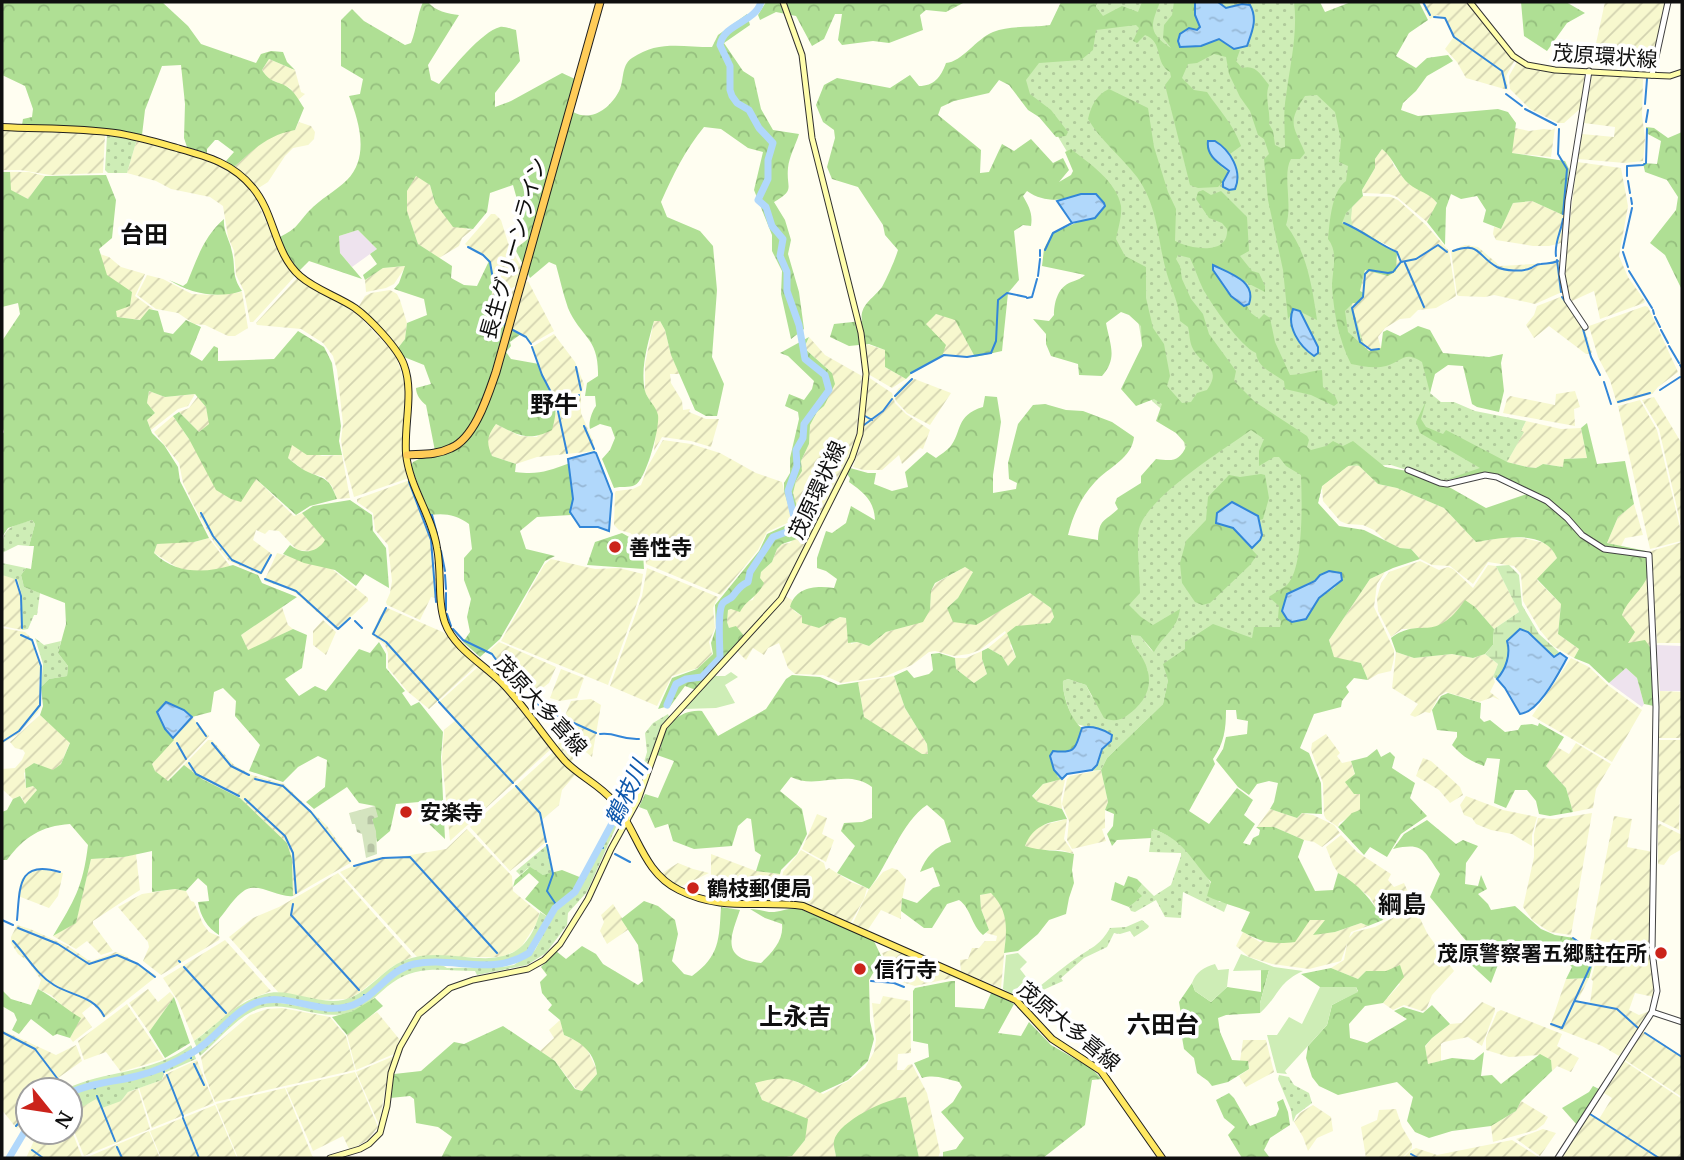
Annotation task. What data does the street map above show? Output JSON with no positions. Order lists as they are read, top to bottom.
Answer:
{
  "streets": {
    "highway": ["長生グリーンライン"],
    "main road": ["茂原環状線", "茂原大多喜線"]
  },
  "crossings": [
    ["茂原環状線", "茂原大多喜線"],
    ["長生グリーンライン", "茂原大多喜線"]
  ],
  "districts": [
    "台田",
    "野牛",
    "綱島",
    "上永吉",
    "六田台"
  ],
  "water": ["鶴枝川"],
  "places": [
    "善性寺",
    "安楽寺",
    "鶴枝郵便局",
    "茂原警察署五郷駐在所",
    "信行寺"
  ],
  "north": "bottom right"
}
